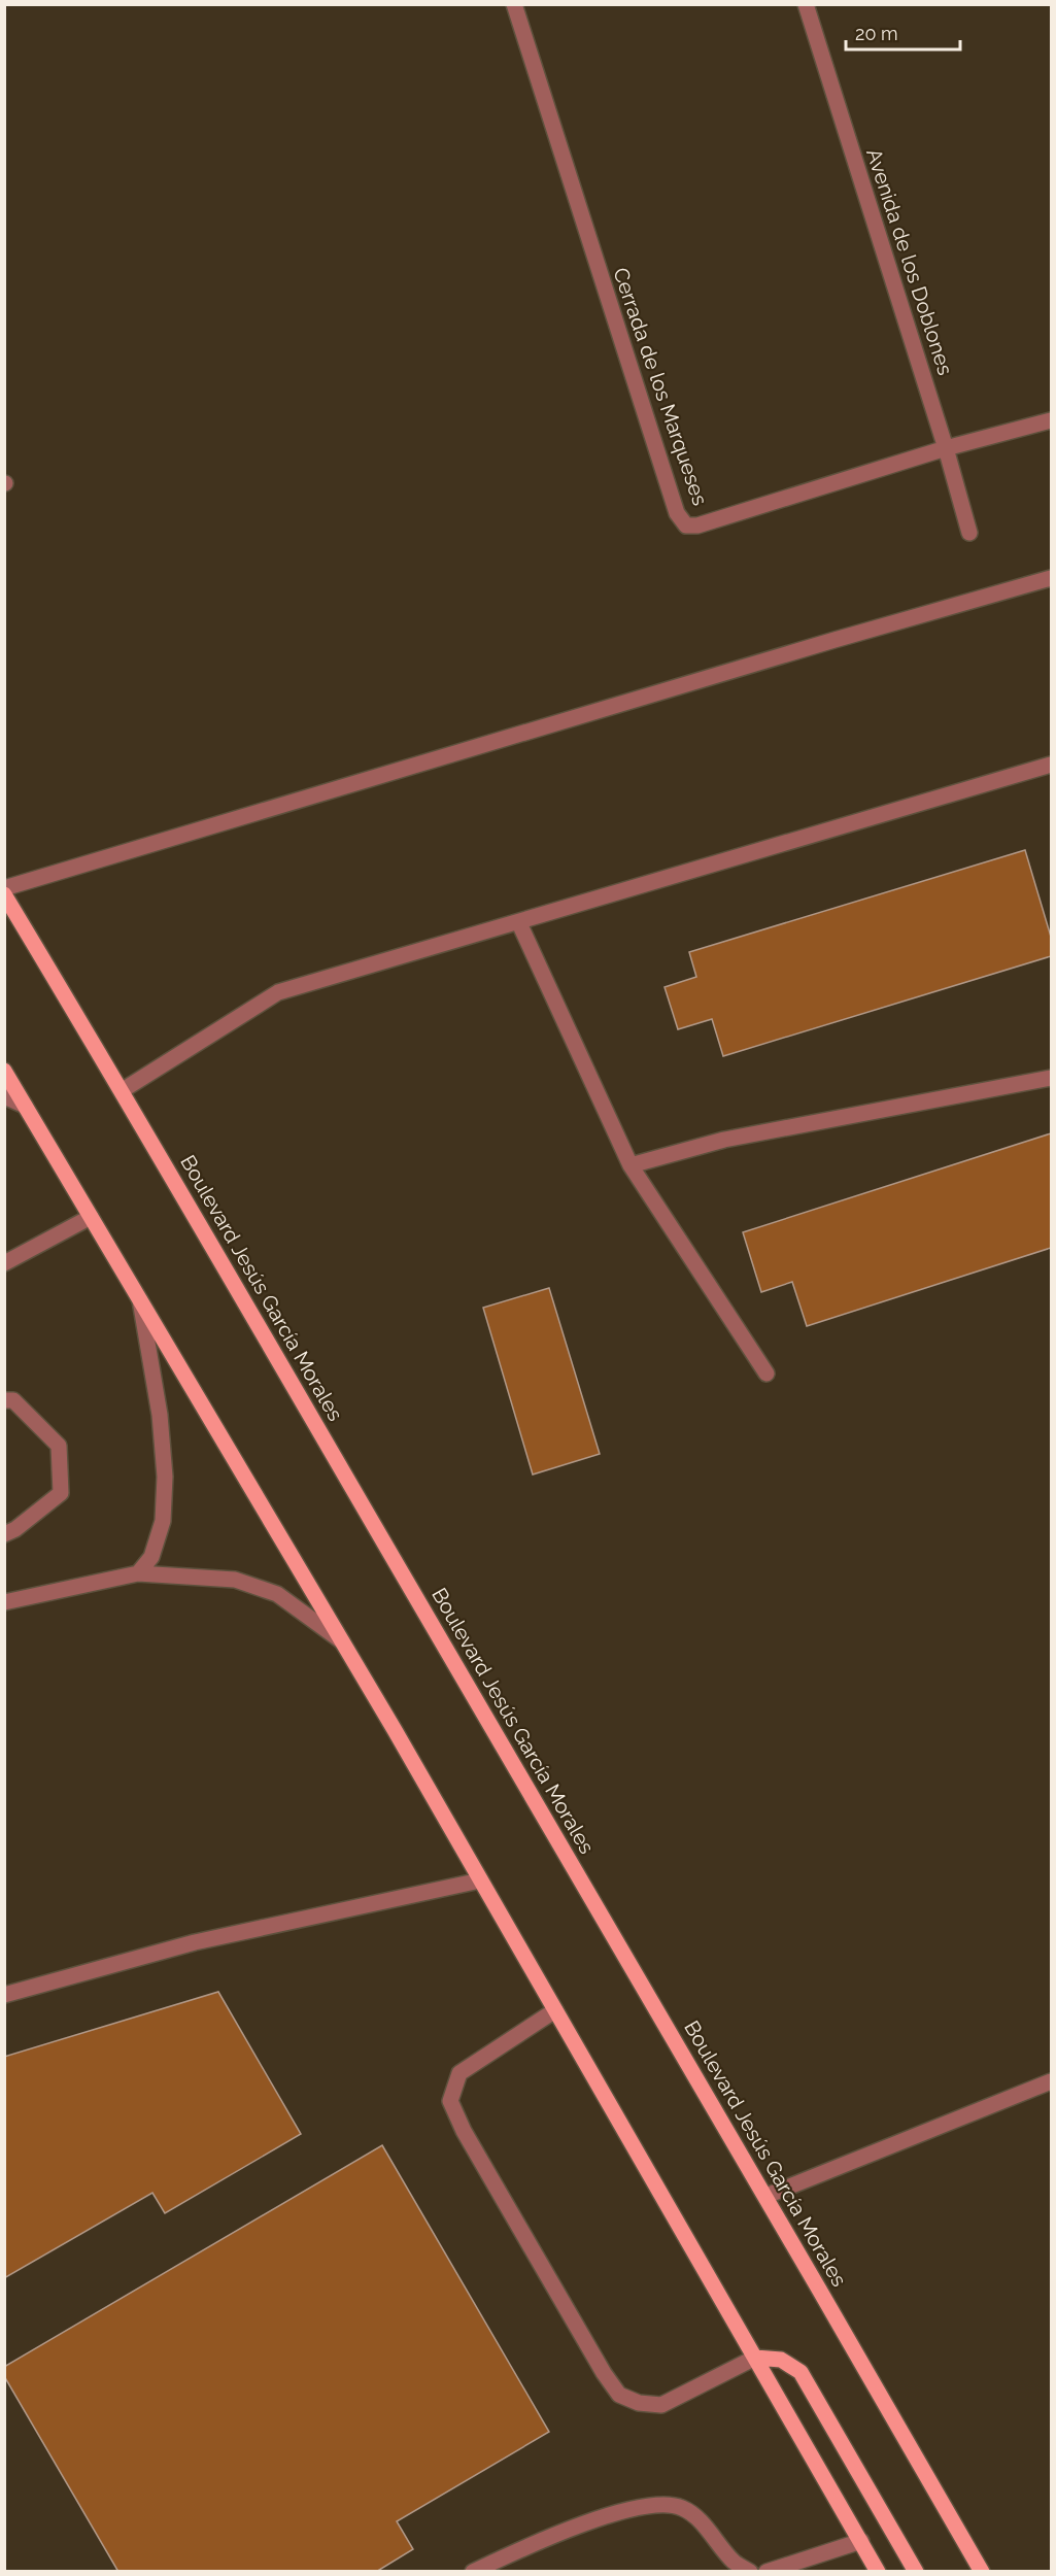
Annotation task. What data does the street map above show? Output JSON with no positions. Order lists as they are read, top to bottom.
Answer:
{
  "streets": {
    "main road": ["Boulevard Jesús García Morales"],
    "street": ["Avenida de los Doblones", "Cerrada de los Marqueses"]
  },
  "crossings": [
    ["Avenida de los Doblones", "Cerrada de los Marqueses"]
  ],
  "scale_bar": "20 m"
}
